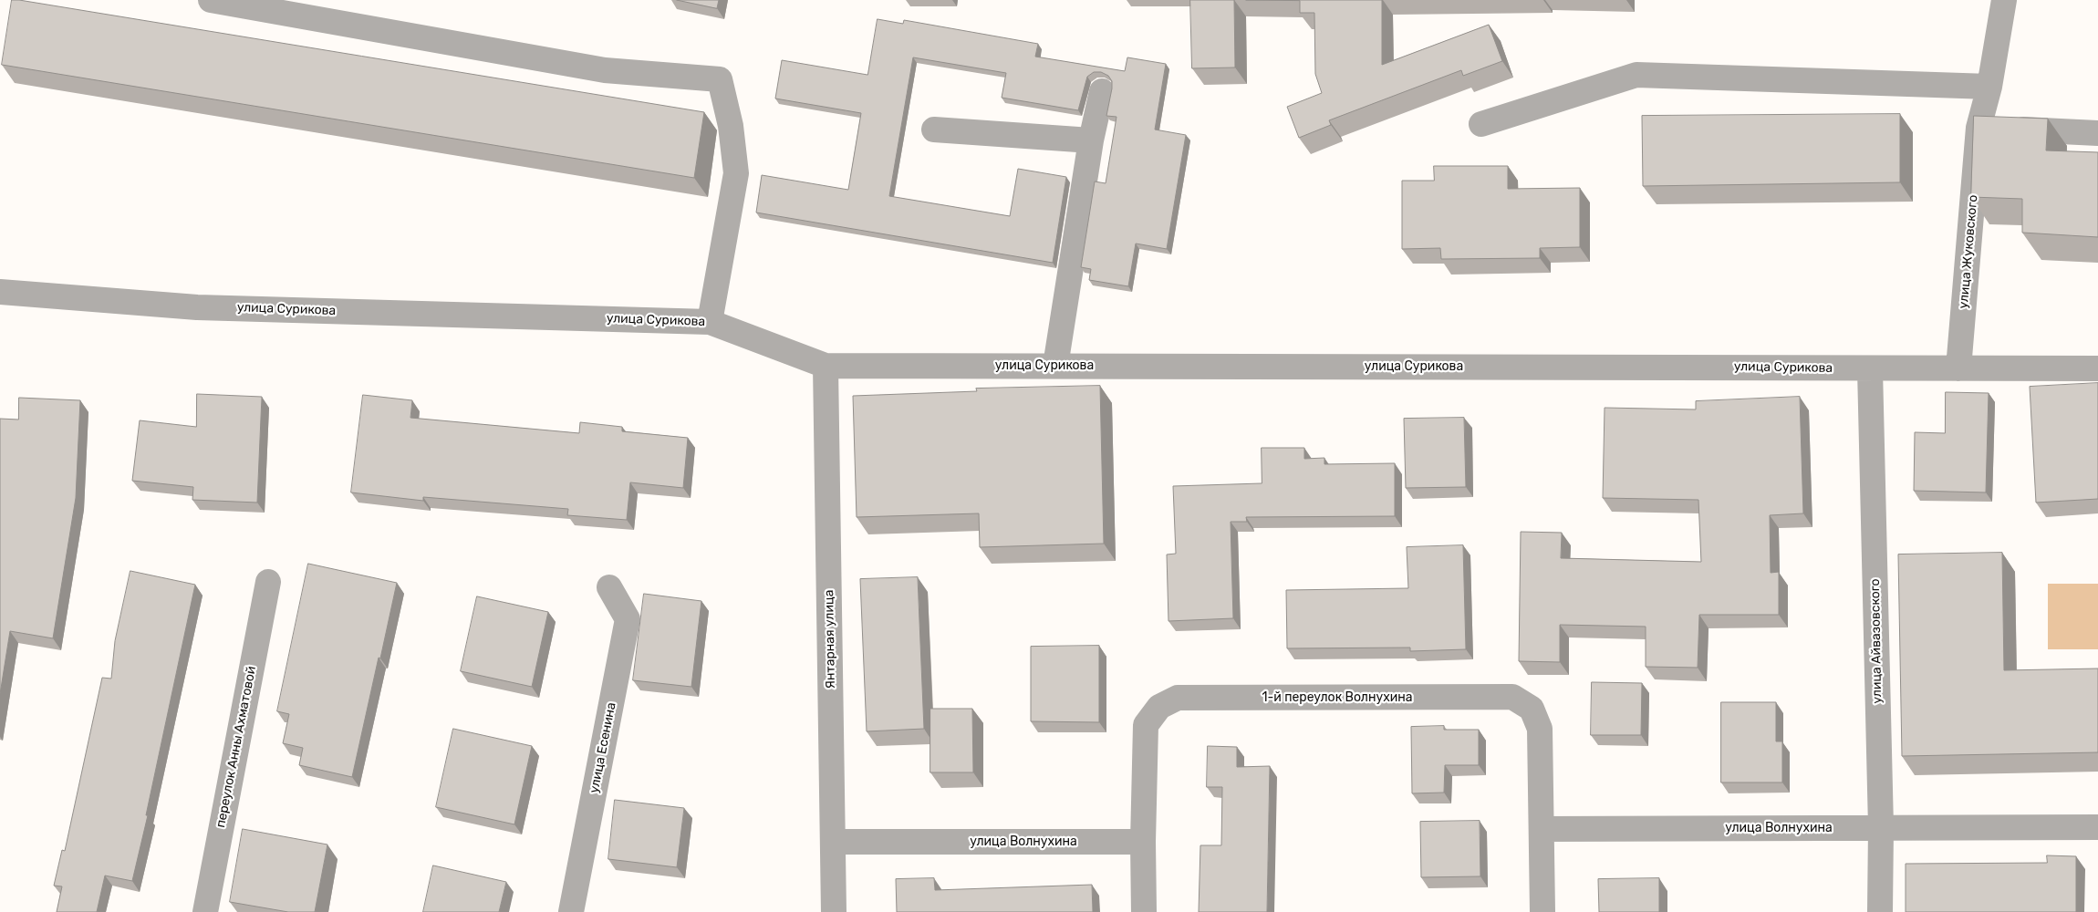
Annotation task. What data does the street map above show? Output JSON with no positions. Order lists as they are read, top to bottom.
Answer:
{
  "streets": {
    "street": [
      "улица Жуковского",
      "улица Сурикова",
      "Янтарная улица",
      "улица Айвазовского",
      "1-й переулок Волнухина",
      "переулок Анны Ахматовой",
      "улица Есенина",
      "улица Волнухина"
    ]
  },
  "crossings": [
    ["улица Жуковского", "улица Сурикова"],
    ["улица Сурикова", "Янтарная улица"],
    ["улица Сурикова", "улица Айвазовского"],
    ["Янтарная улица", "улица Волнухина"],
    ["улица Айвазовского", "улица Волнухина"],
    ["1-й переулок Волнухина", "улица Волнухина"]
  ]
}
